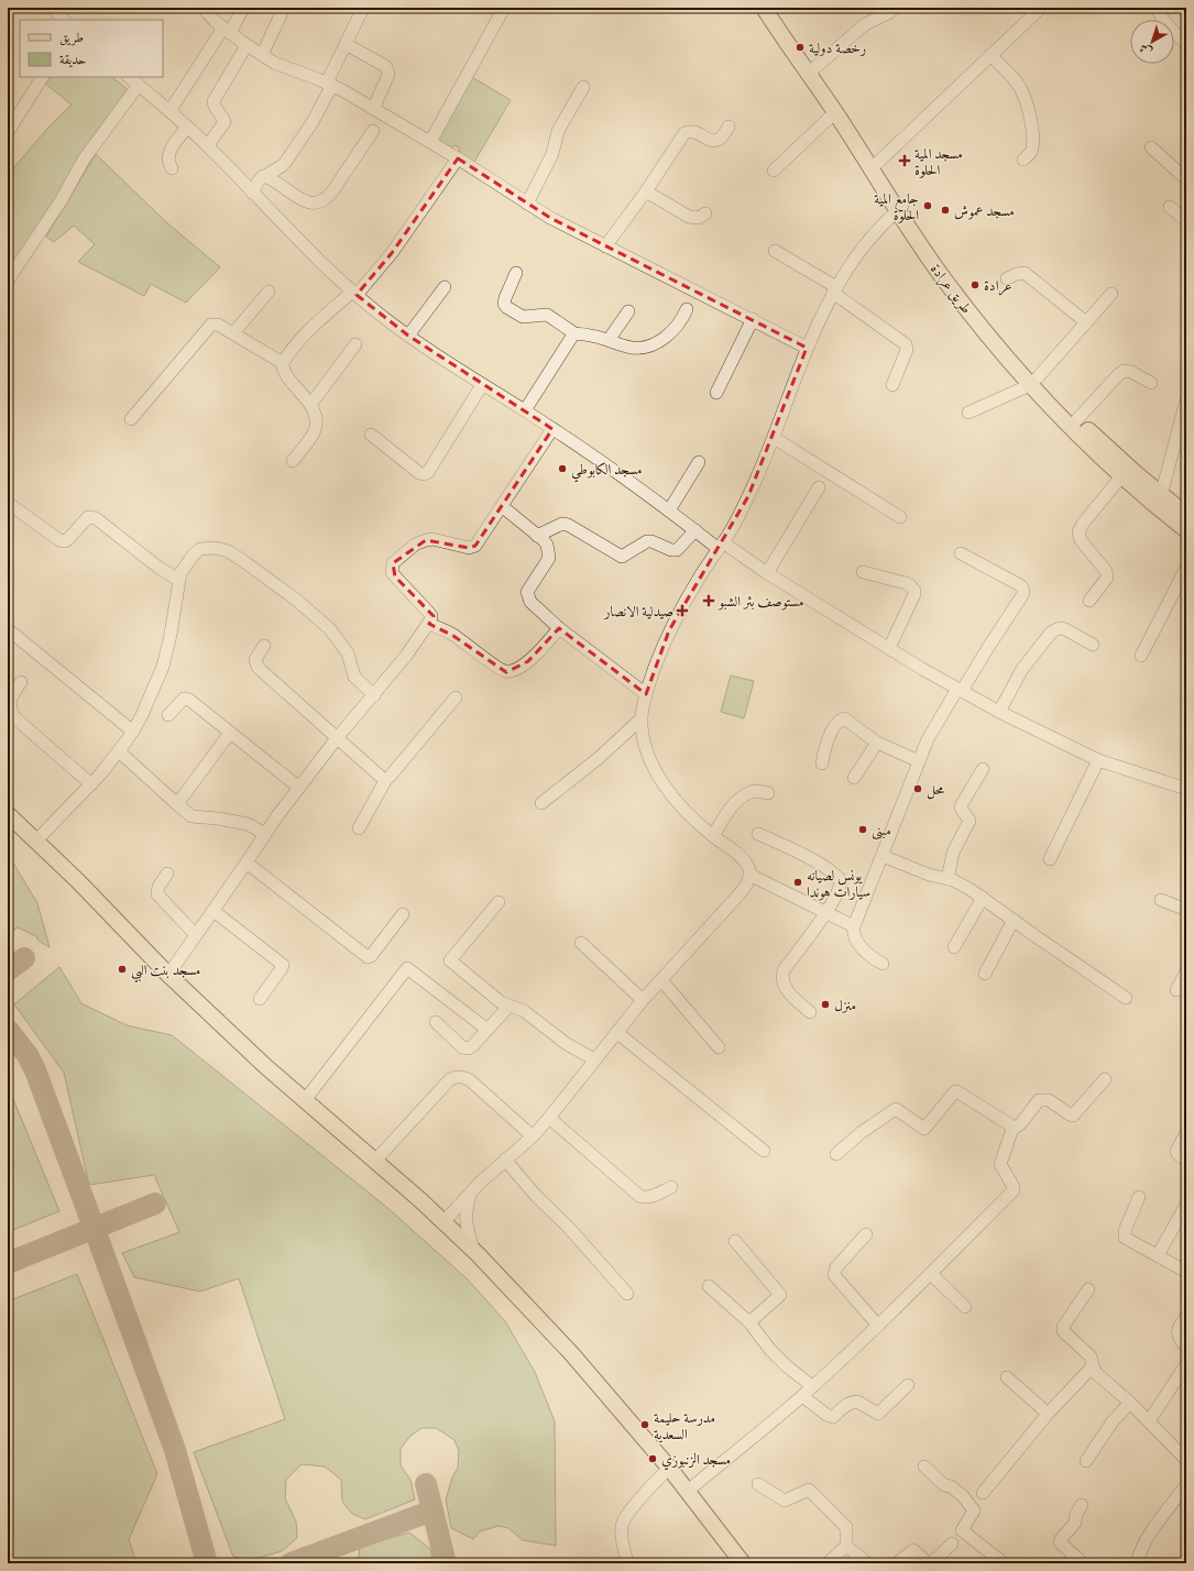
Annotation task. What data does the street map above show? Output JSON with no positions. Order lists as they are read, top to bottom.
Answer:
{
  "streets": {
    "main road": ["طريق عرادة"]
  },
  "places": {
    "other": [
      "رخصة دولية",
      "جامع المية الحلوة",
      "مسجد عموش",
      "عرادة",
      "مسجد الكابوطي",
      "محل",
      "مبنى",
      "يونس لصيانه سيارات هوندا",
      "مسجد بنت البي",
      "منزل",
      "مدرسة حليمة السعدية",
      "مسجد الزنبوزي"
    ],
    "health": ["مسجد المية الحلوة", "مستوصف بئر الشبو", "صيدلية الانصار"]
  },
  "legend": ["طريق", "حديقة"],
  "north": "bottom left"
}
